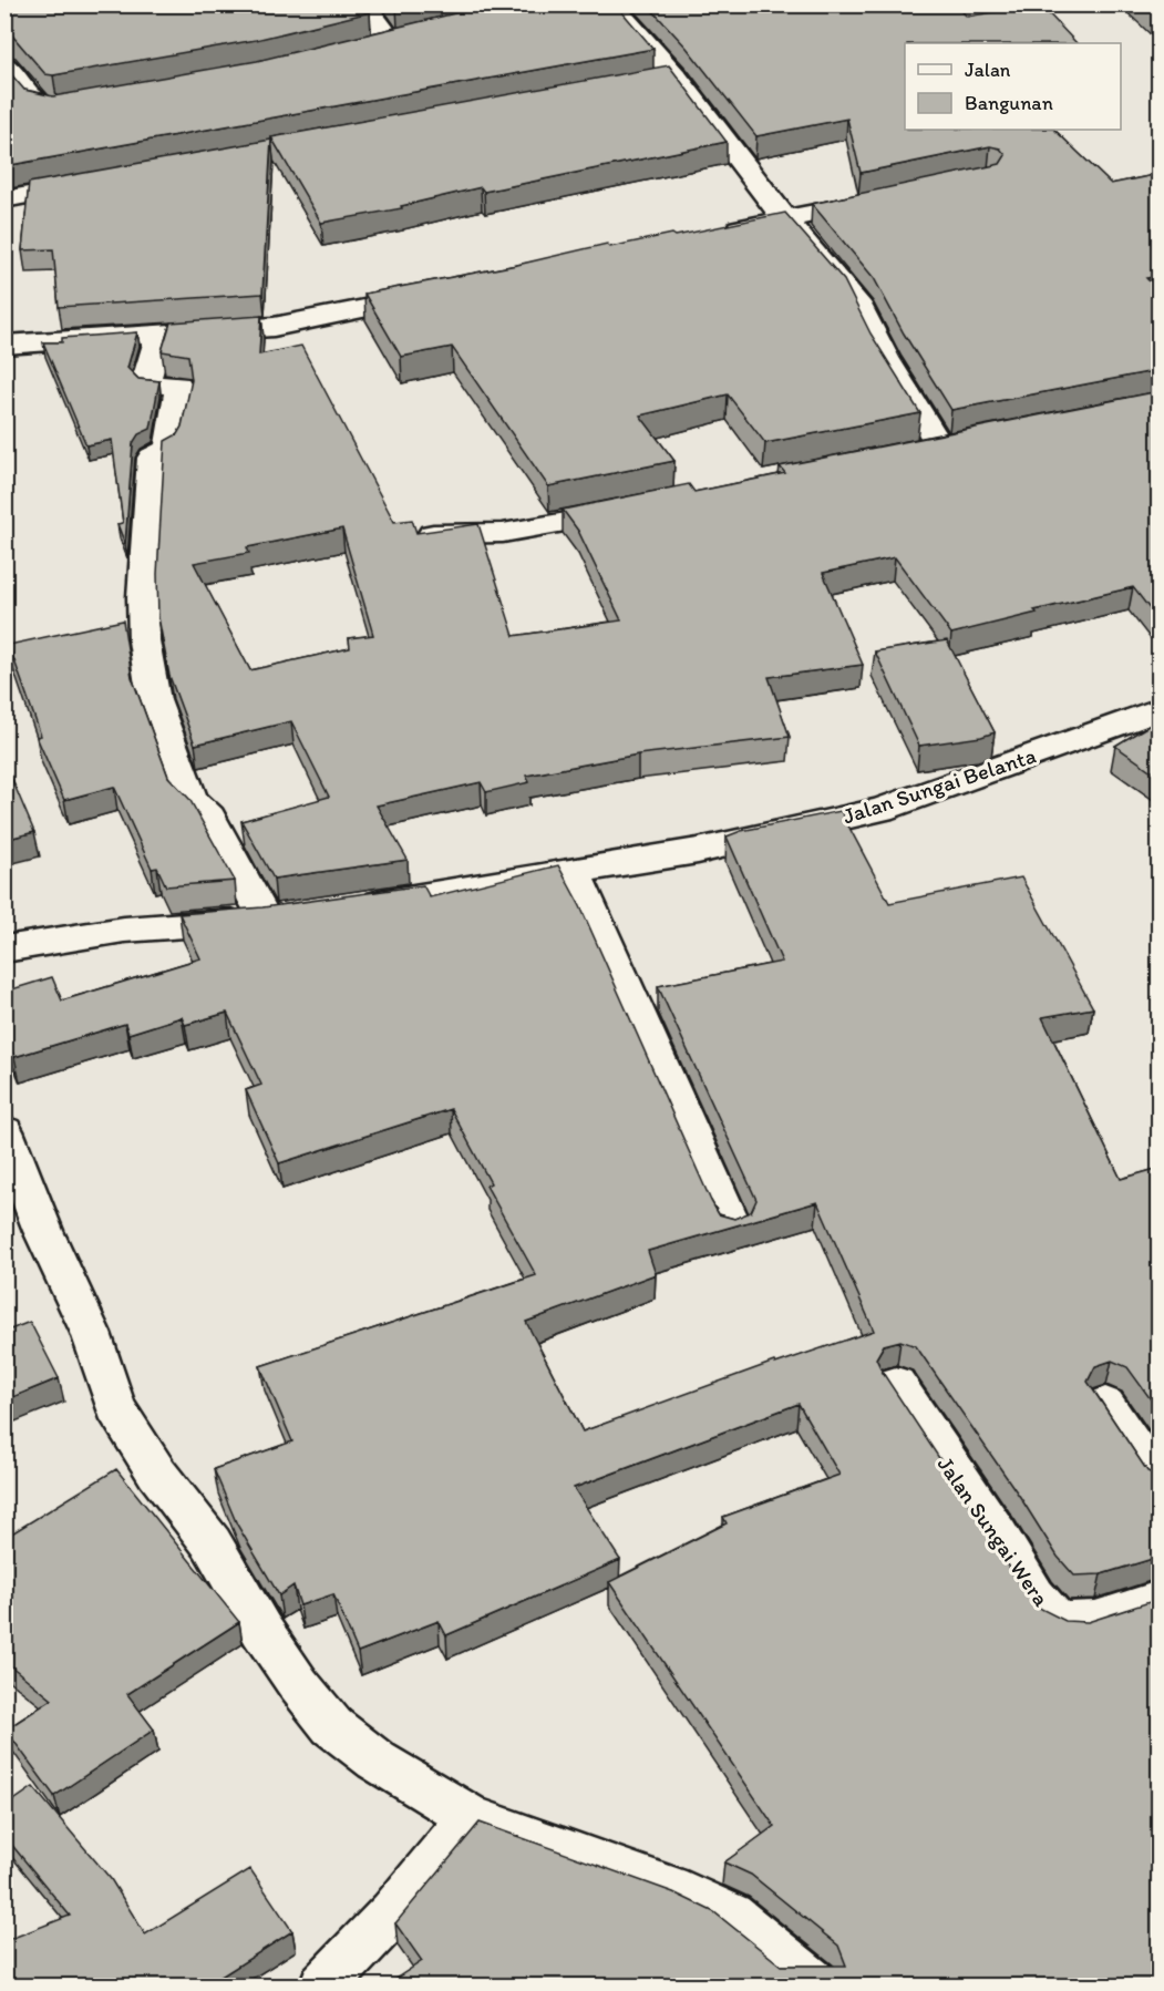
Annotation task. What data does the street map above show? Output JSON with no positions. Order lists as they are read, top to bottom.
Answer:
{
  "streets": {
    "street": ["Jalan Sungai Belanta", "Jalan Sungai Wera"]
  },
  "legend": ["Jalan", "Bangunan"]
}
